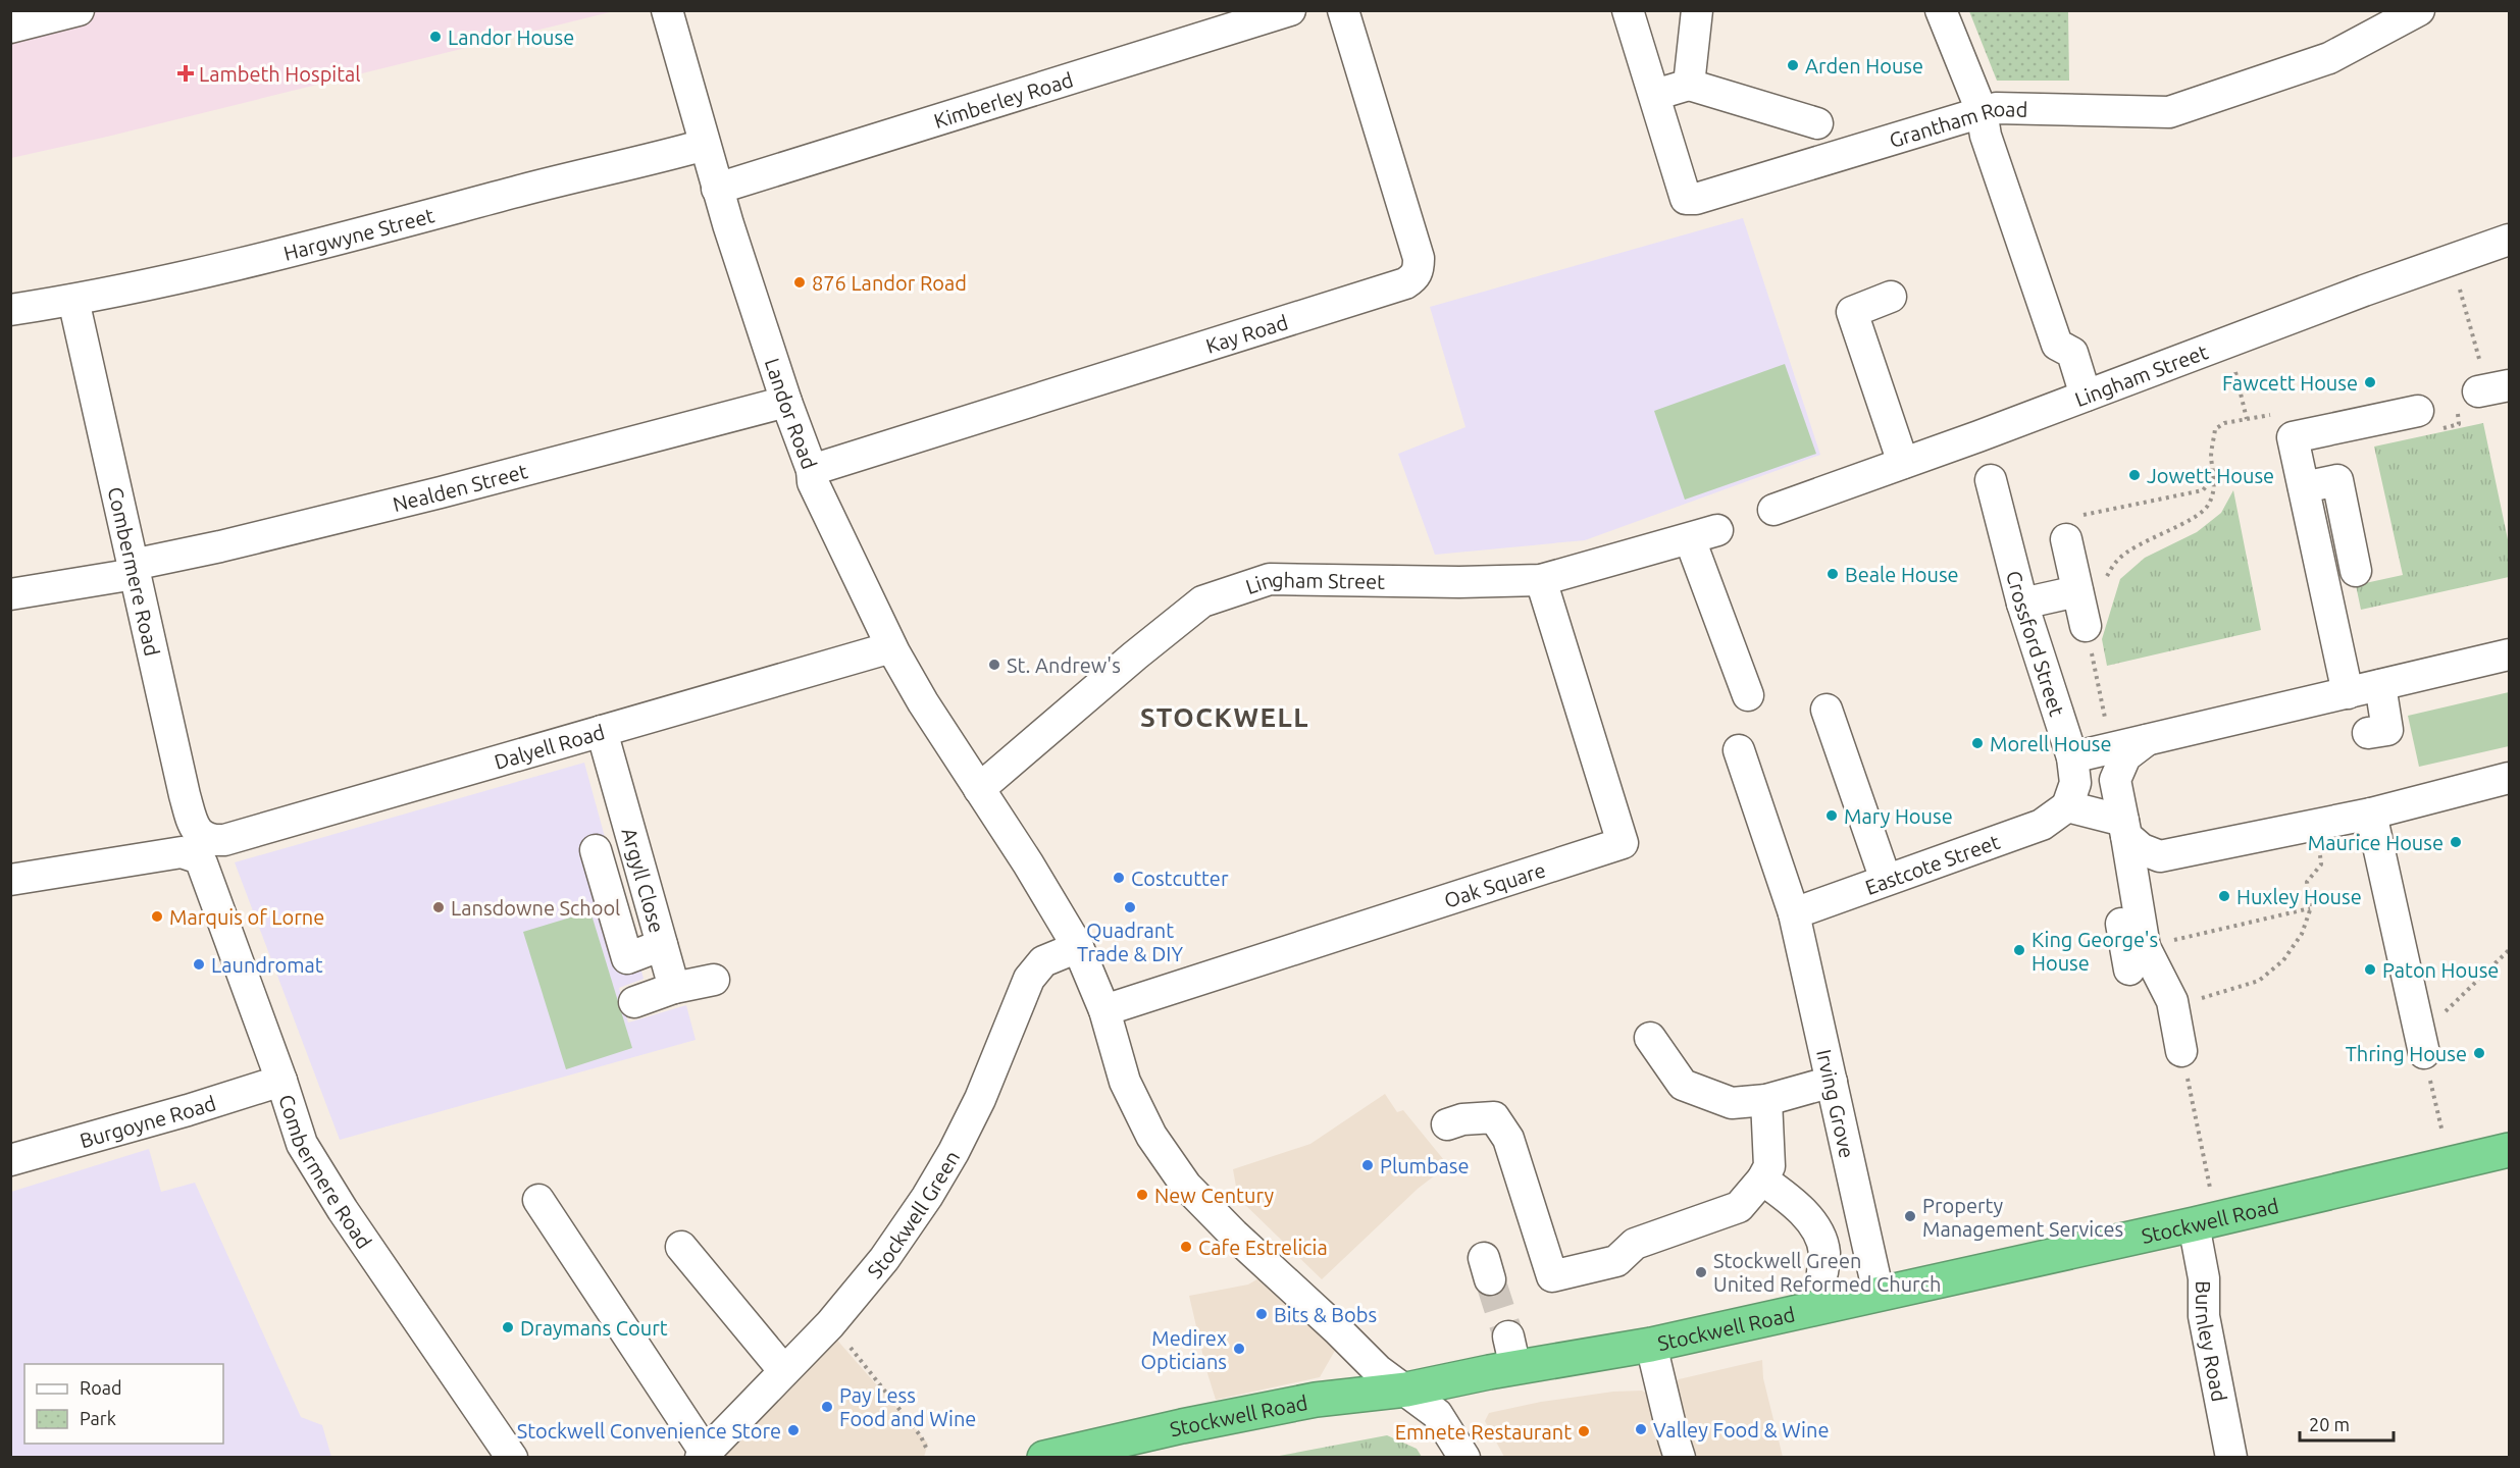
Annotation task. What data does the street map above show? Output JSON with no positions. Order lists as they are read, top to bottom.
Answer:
{
  "streets": {
    "highway": ["Stockwell Road"],
    "street": [
      "Kimberley Road",
      "Grantham Road",
      "Hargwyne Street",
      "Kay Road",
      "Lingham Street",
      "Landor Road",
      "Nealden Street",
      "Combermere Road",
      "Crossford Street",
      "Dalyell Road",
      "Eastcote Street",
      "Argyll Close",
      "Oak Square",
      "Irving Grove",
      "Burgoyne Road",
      "Stockwell Green",
      "Burnley Road"
    ]
  },
  "crossings": [
    ["Kimberley Road", "Landor Road"],
    ["Hargwyne Street", "Landor Road"],
    ["Hargwyne Street", "Combermere Road"],
    ["Kay Road", "Landor Road"],
    ["Lingham Street", "Landor Road"],
    ["Lingham Street", "Crossford Street"],
    ["Lingham Street", "Oak Square"],
    ["Landor Road", "Nealden Street"],
    ["Landor Road", "Dalyell Road"],
    ["Nealden Street", "Combermere Road"],
    ["Combermere Road", "Dalyell Road"],
    ["Combermere Road", "Burgoyne Road"],
    ["Crossford Street", "Eastcote Street"],
    ["Dalyell Road", "Argyll Close"],
    ["Eastcote Street", "Irving Grove"],
    ["Irving Grove", "Stockwell Road"],
    ["Stockwell Road", "Burnley Road"]
  ],
  "districts": ["STOCKWELL"],
  "places": {
    "other": [
      "Landor House",
      "Arden House",
      "876 Landor Road",
      "Fawcett House",
      "Jowett House",
      "Beale House",
      "St. Andrew's",
      "Morell House",
      "Mary House",
      "Maurice House",
      "Costcutter",
      "Huxley House",
      "Lansdowne School",
      "Quadrant Trade & DIY",
      "Marquis of Lorne",
      "King George's House",
      "Laundromat",
      "Paton House",
      "Thring House",
      "Plumbase",
      "New Century",
      "Property Management Services",
      "Cafe Estrelicia",
      "Stockwell Green United Reformed Church",
      "Bits & Bobs",
      "Draymans Court",
      "Medirex Opticians",
      "Pay Less Food and Wine",
      "Valley Food & Wine",
      "Stockwell Convenience Store",
      "Emnete Restaurant"
    ],
    "health": ["Lambeth Hospital"]
  },
  "legend": ["Road", "Park"],
  "scale_bar": "20 m"
}
